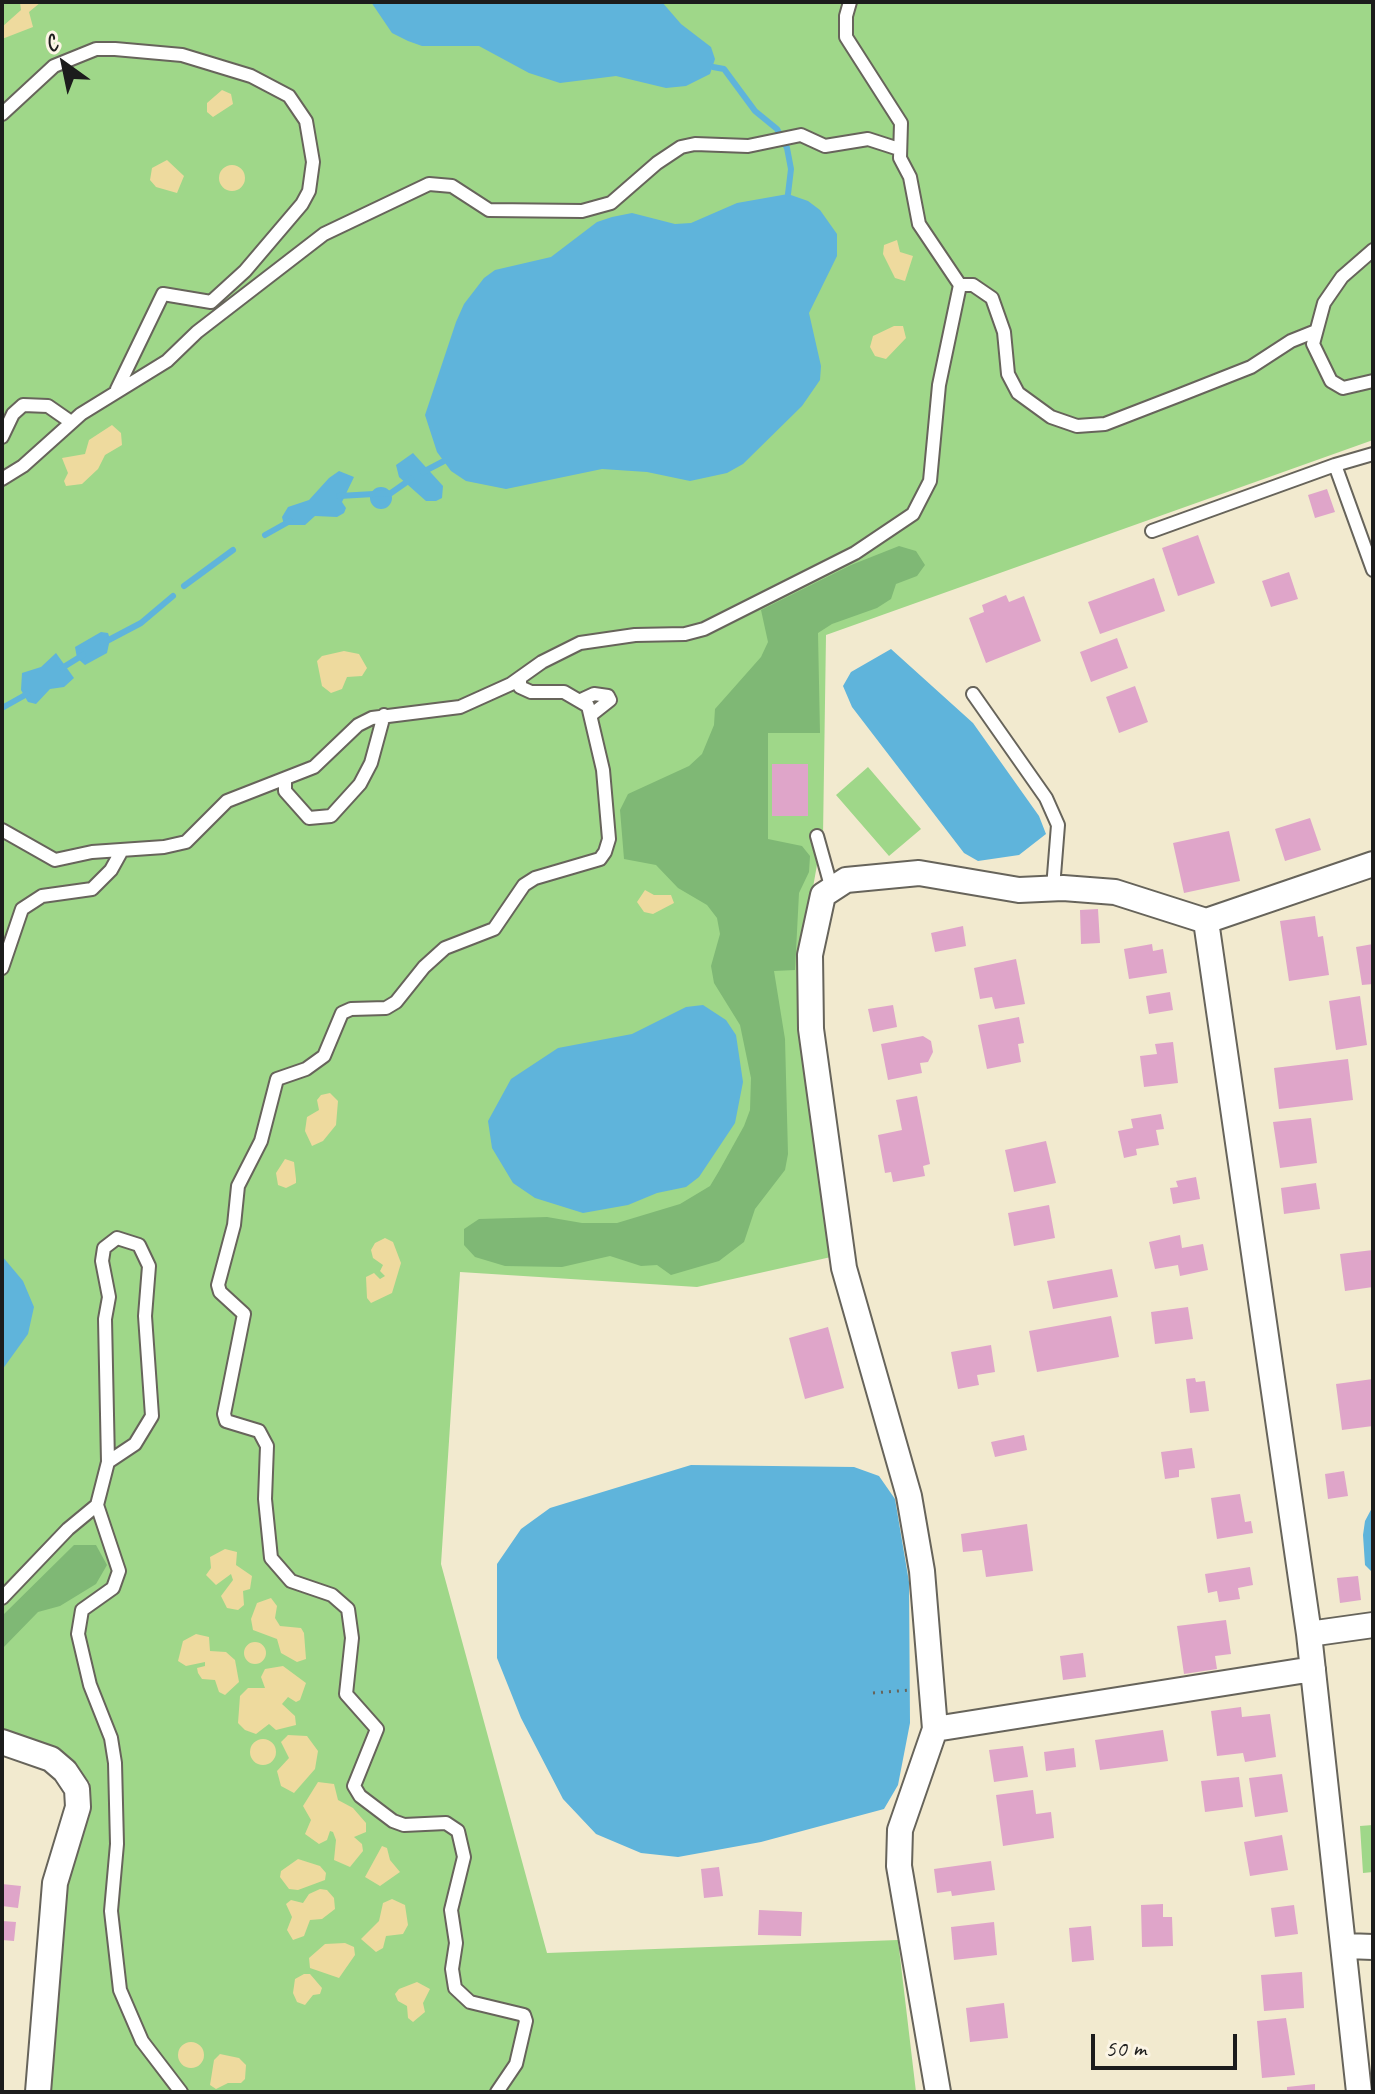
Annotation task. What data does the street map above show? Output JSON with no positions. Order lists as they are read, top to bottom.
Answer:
{
  "scale_bar": "50 m",
  "north": "top left"
}
